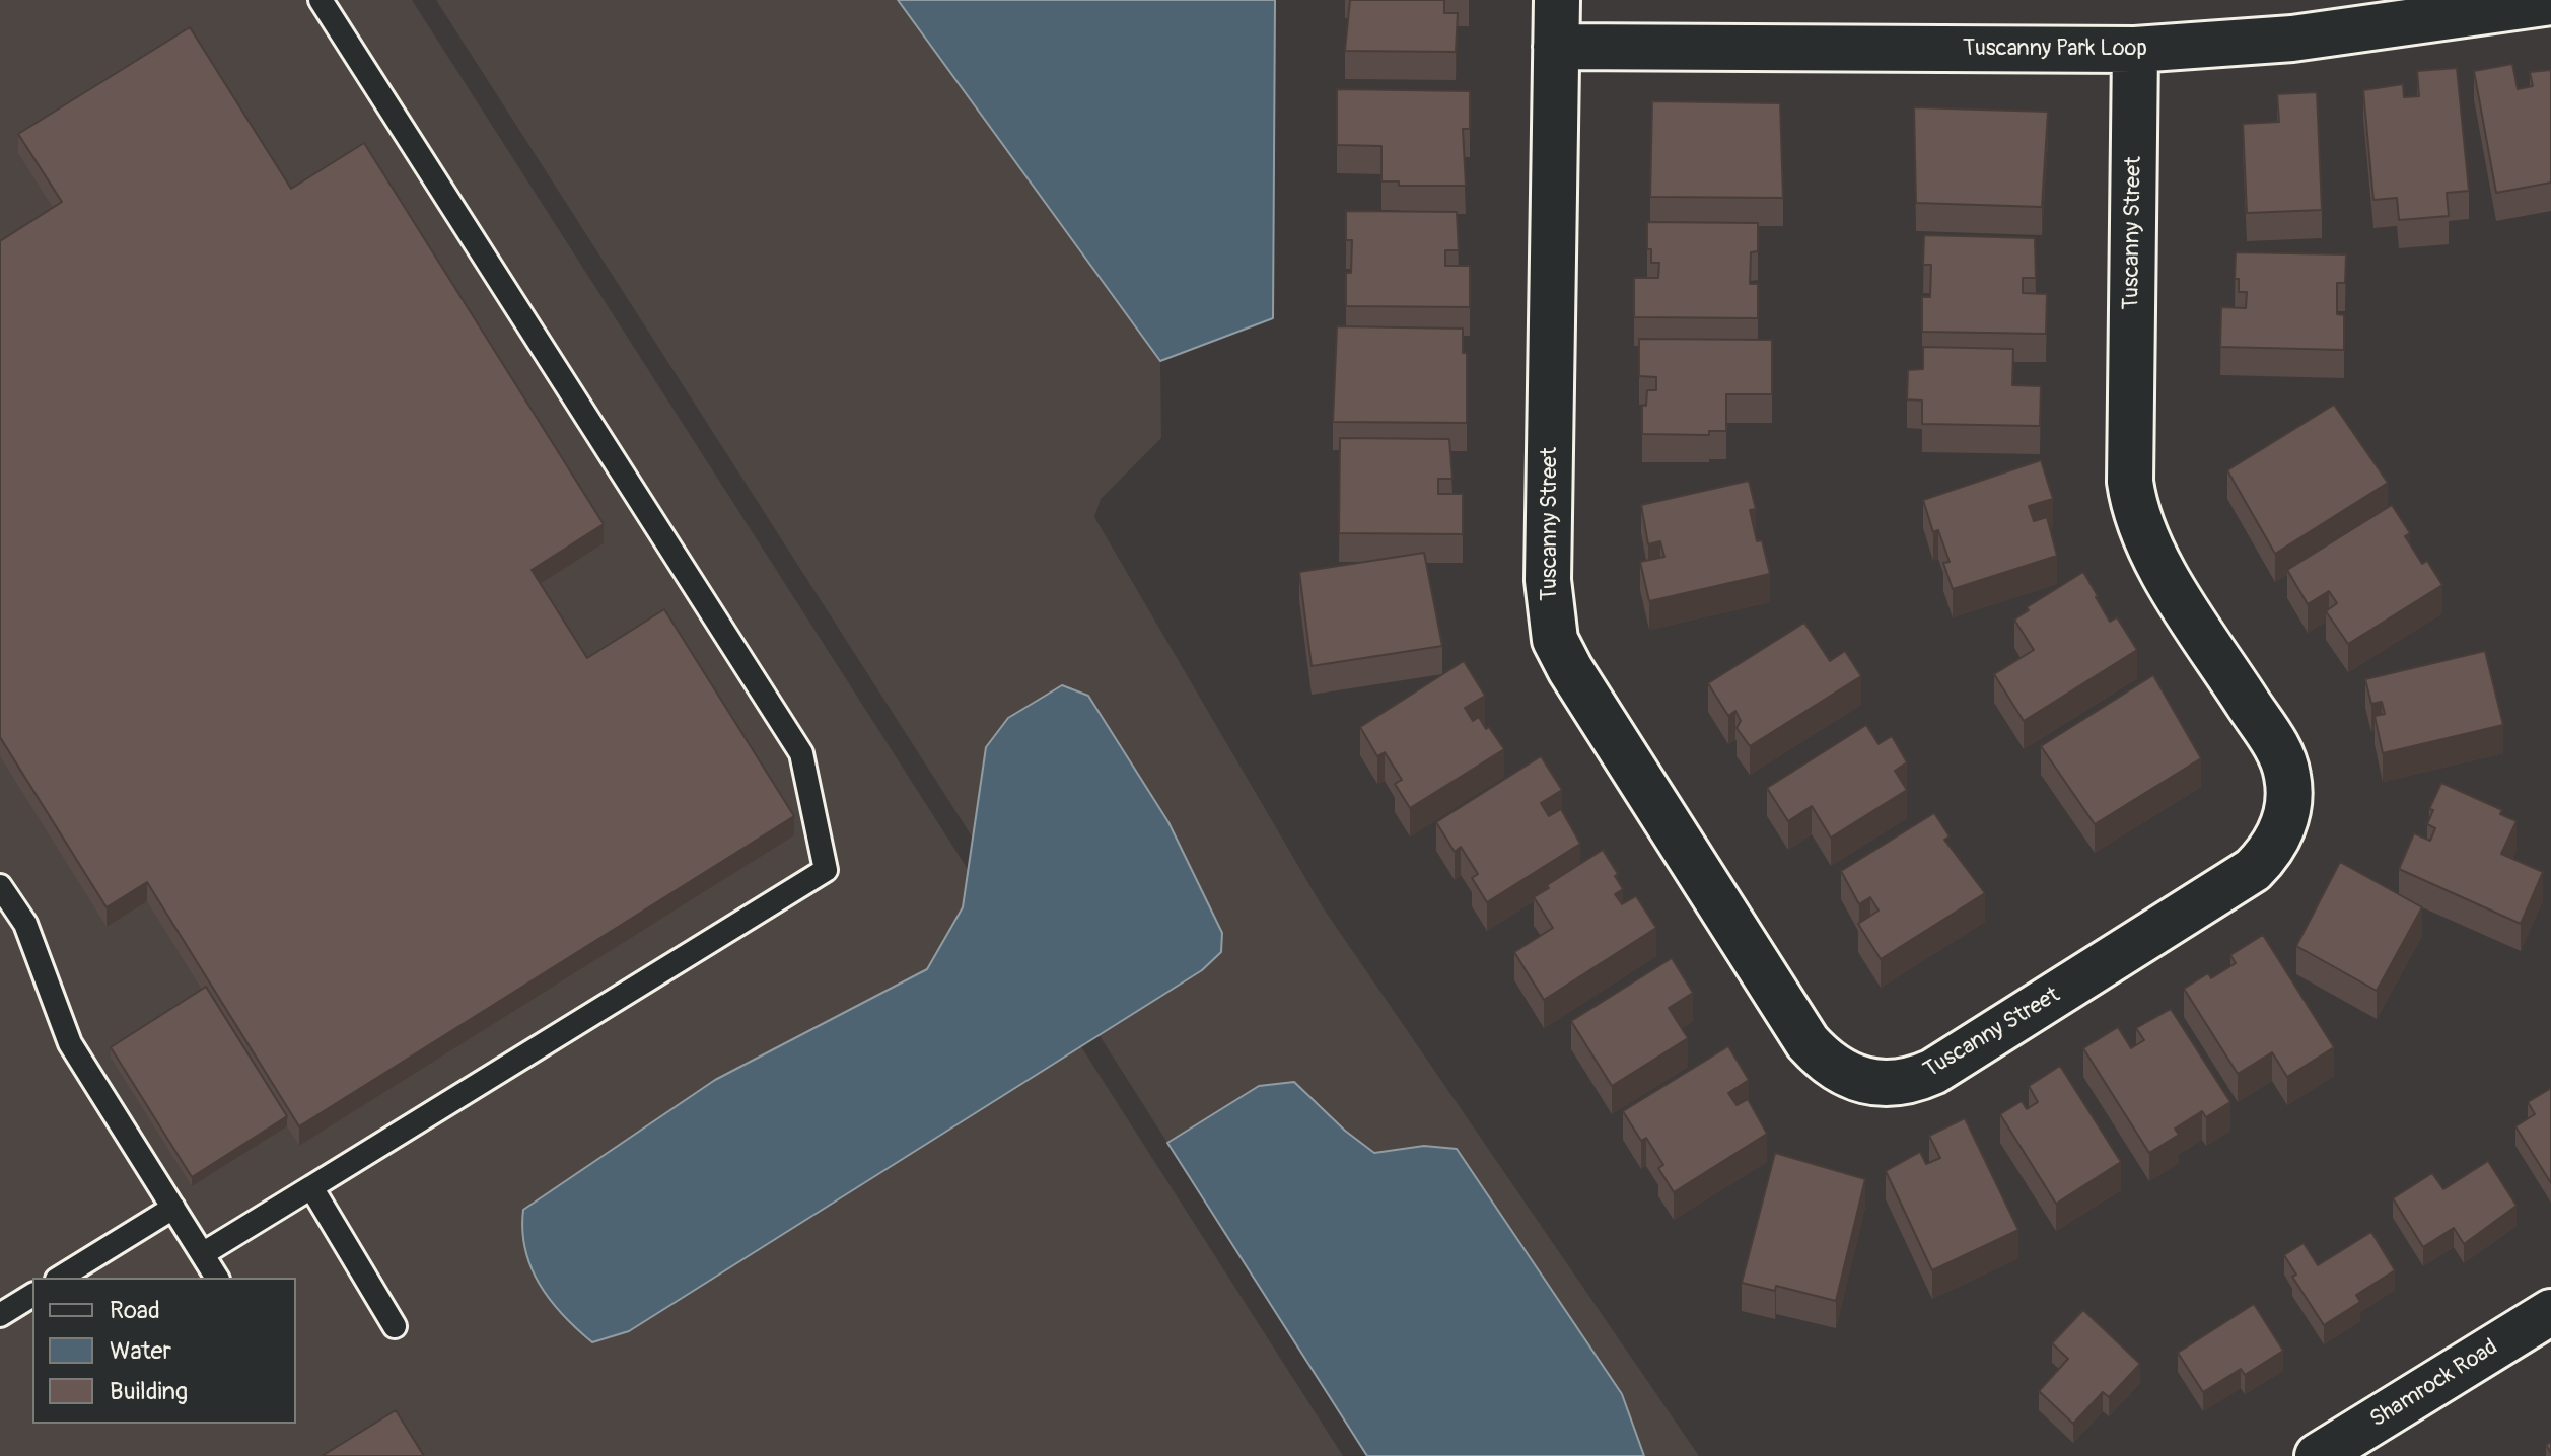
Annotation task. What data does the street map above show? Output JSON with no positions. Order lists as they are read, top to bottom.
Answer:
{
  "streets": {
    "street": ["Tuscanny Park Loop", "Tuscanny Street", "Shamrock Road"]
  },
  "crossings": [
    ["Tuscanny Park Loop", "Tuscanny Street"]
  ],
  "legend": ["Road", "Water", "Building"]
}
